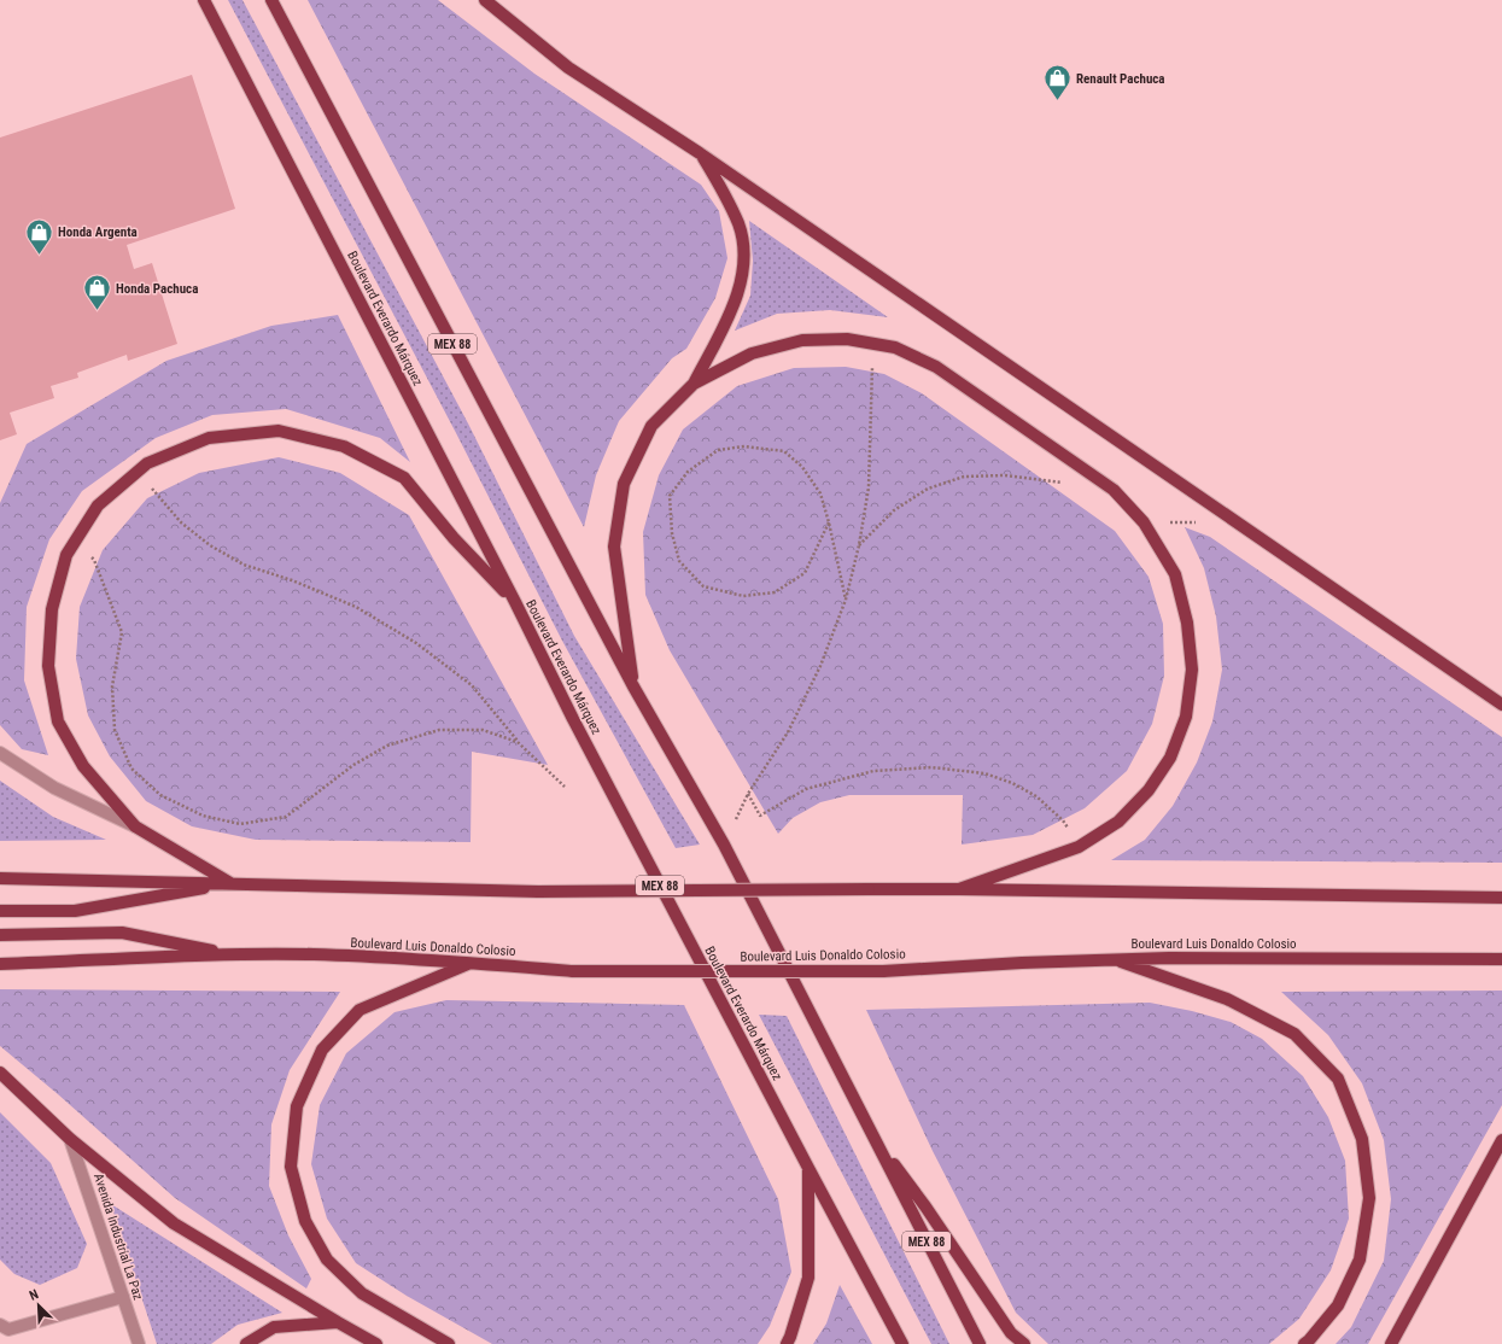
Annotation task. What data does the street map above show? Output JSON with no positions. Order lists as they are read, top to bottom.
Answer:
{
  "streets": {
    "main road": ["Boulevard Everardo Márquez", "MEX 88", "Boulevard Luis Donaldo Colosio"],
    "street": ["Avenida Industrial La Paz"]
  },
  "places": {
    "shop": ["Renault Pachuca", "Honda Argenta", "Honda Pachuca"]
  },
  "north": "top left"
}
